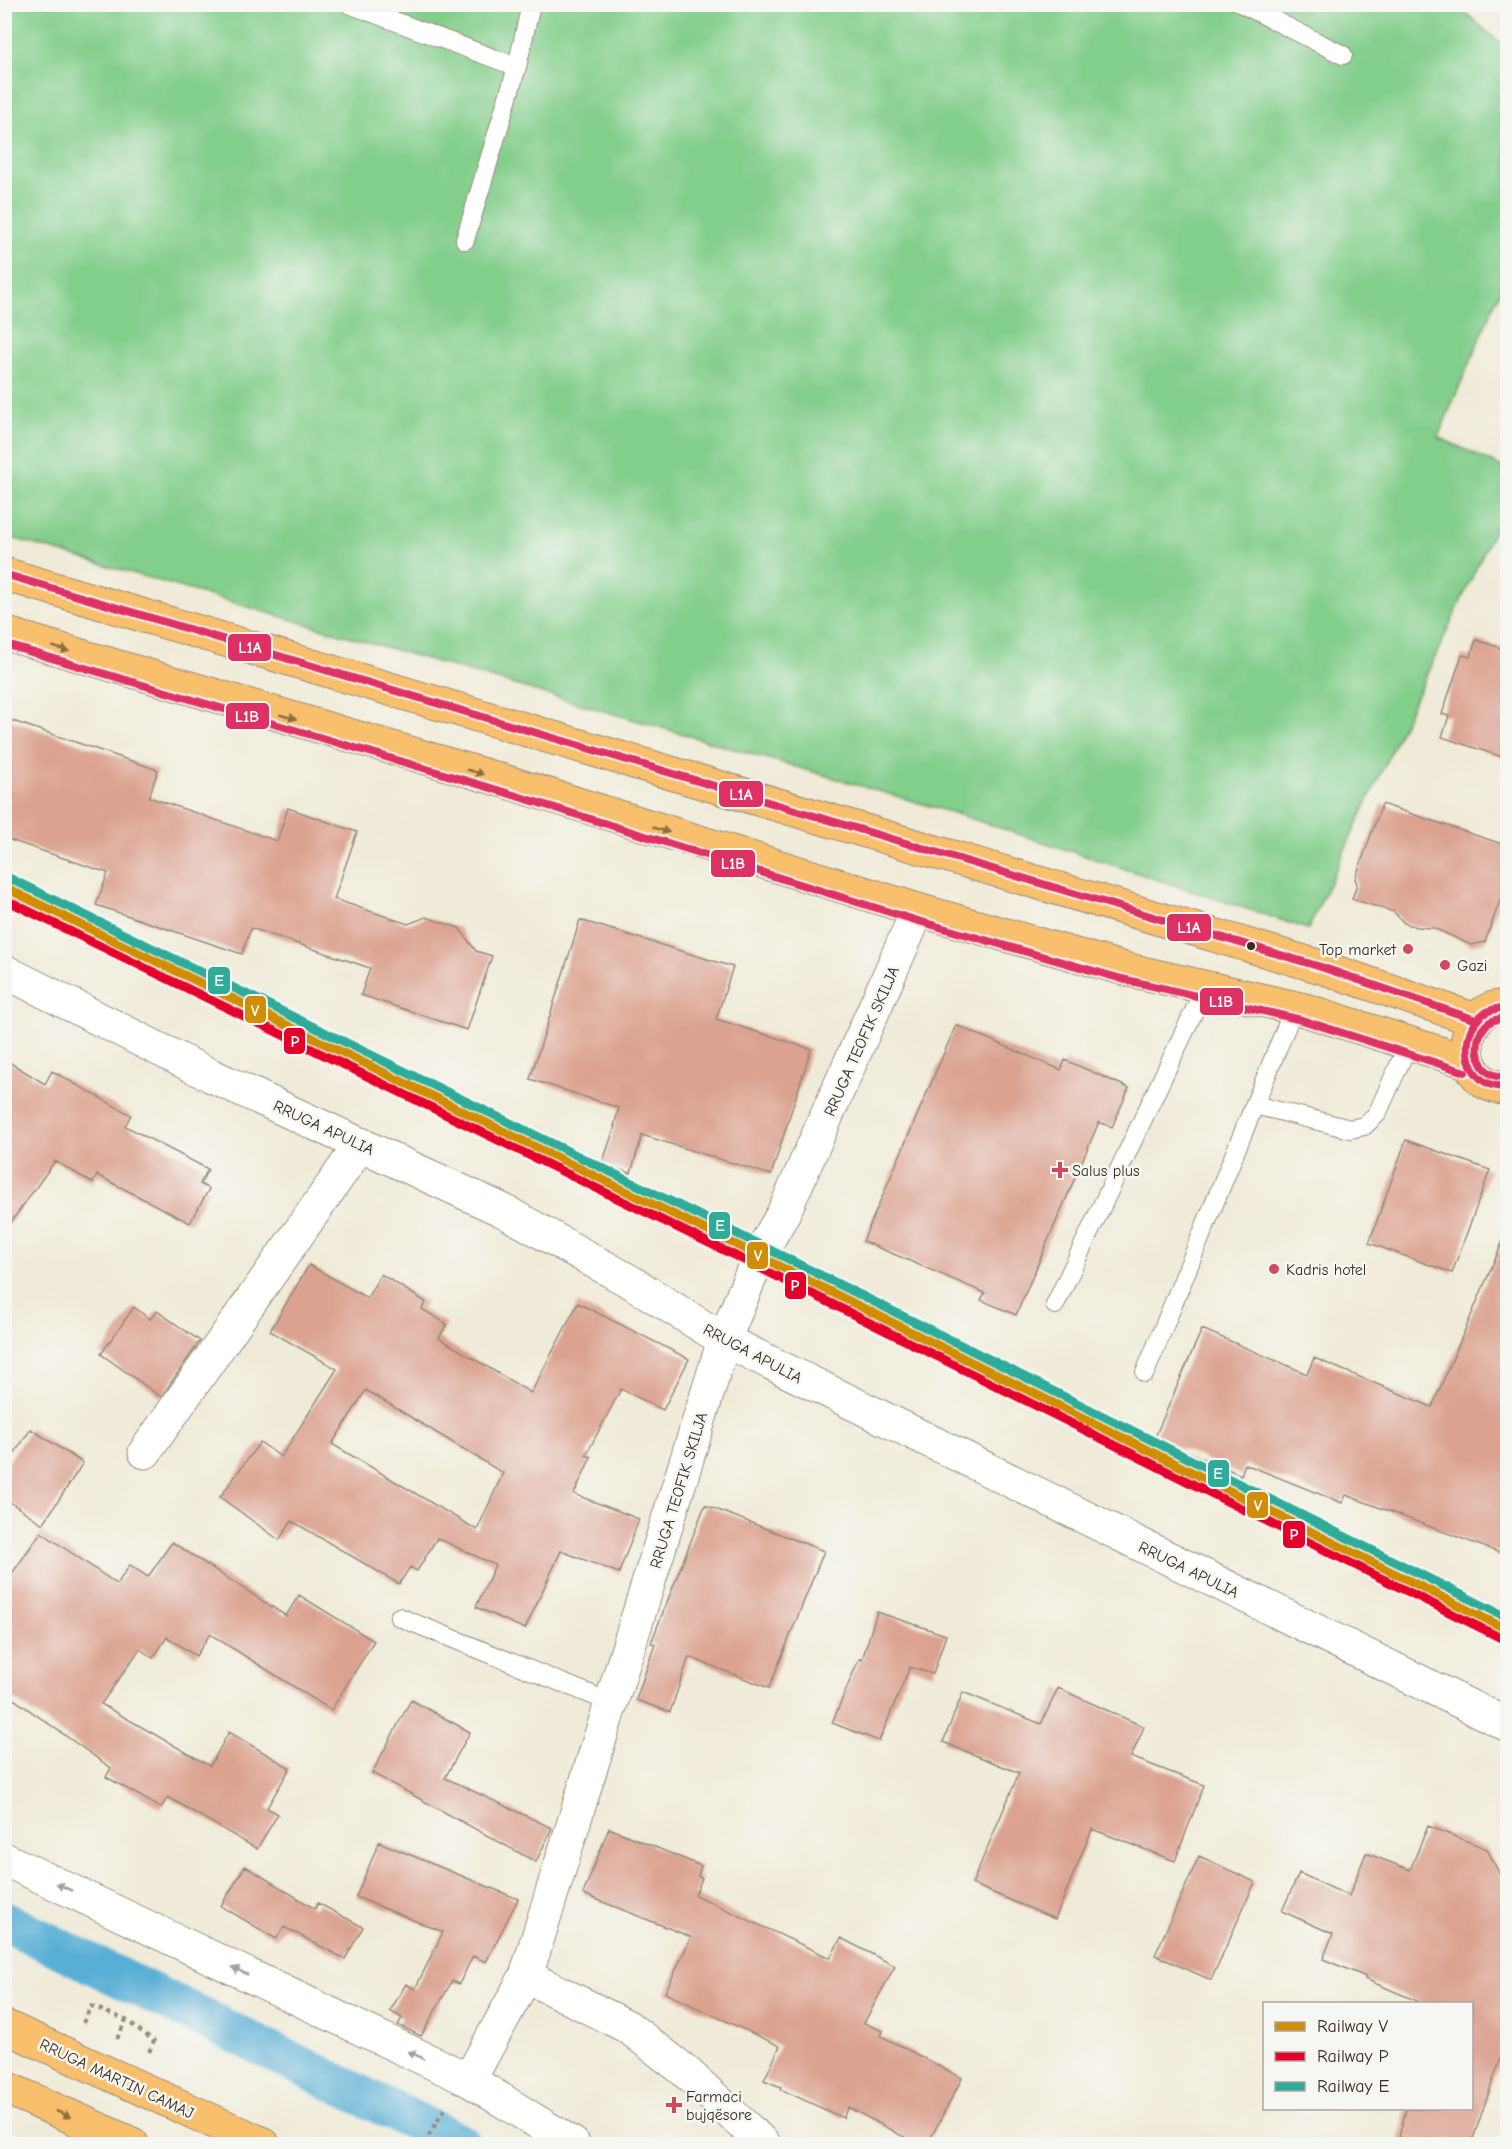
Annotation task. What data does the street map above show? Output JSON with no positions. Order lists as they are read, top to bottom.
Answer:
{
  "streets": {
    "main road": ["RRUGA MARTIN CAMAJ"],
    "street": ["RRUGA TEOFIK SKILJA", "RRUGA APULIA"]
  },
  "crossings": [
    ["RRUGA TEOFIK SKILJA", "RRUGA APULIA"]
  ],
  "places": {
    "other": ["Top market", "Gazi", "Kadris hotel"],
    "health": ["Salus plus", "Farmaci bujqësore"]
  },
  "lines": [
    "transit line L1A",
    "transit line L1B",
    "rail line E",
    "rail line V",
    "rail line P"
  ],
  "legend": ["Railway V", "Railway P", "Railway E"]
}
